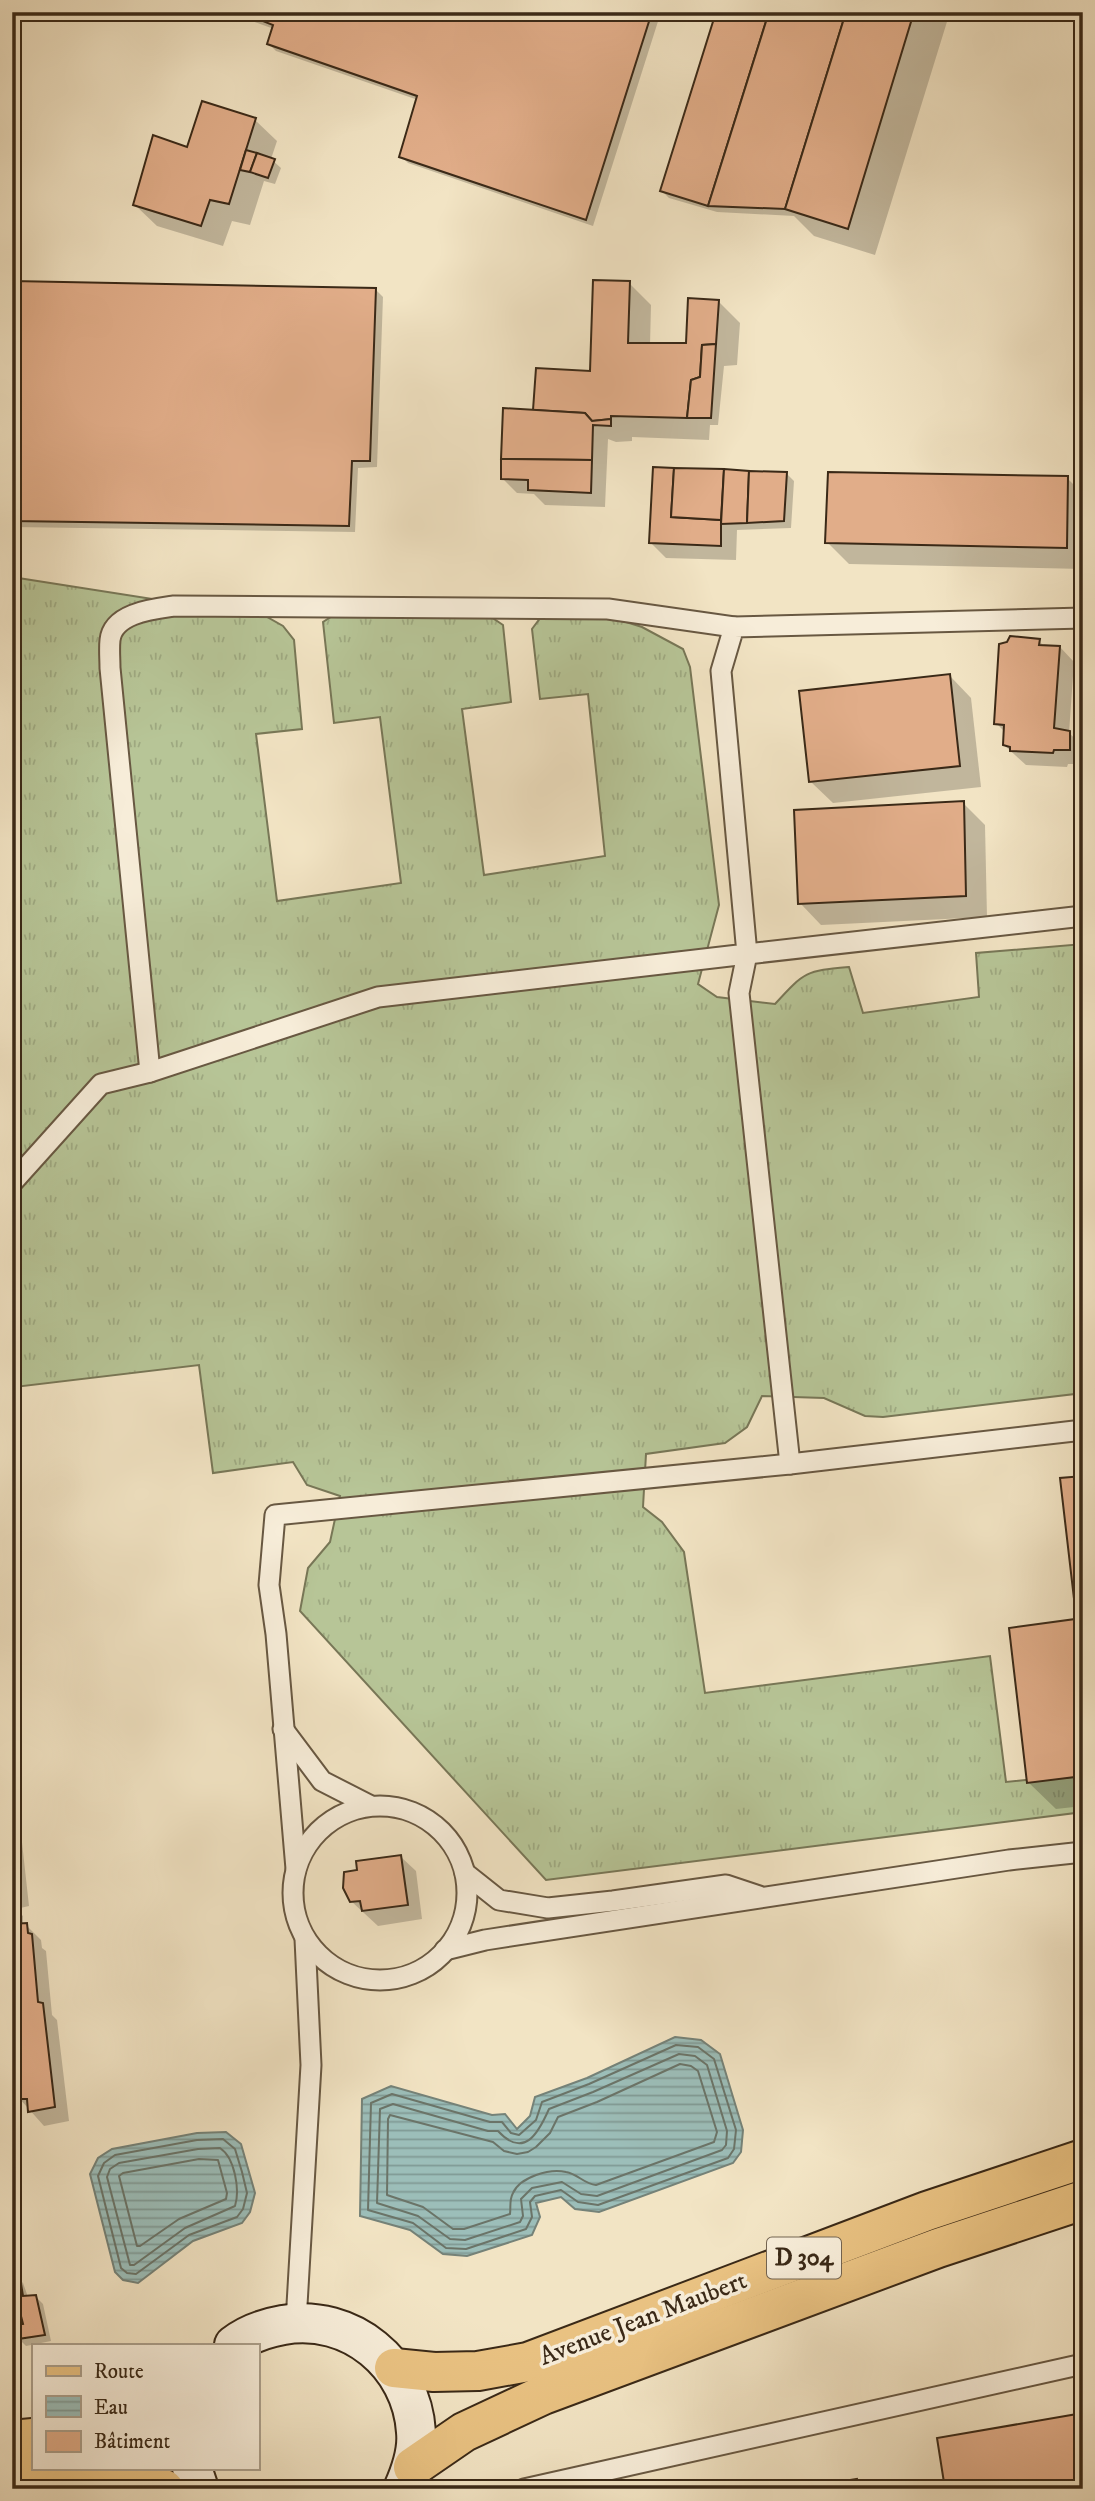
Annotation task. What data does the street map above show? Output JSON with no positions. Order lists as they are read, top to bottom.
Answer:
{
  "streets": {
    "main road": ["D 304", "Avenue Jean Maubert"]
  },
  "legend": ["Route", "Eau", "Bâtiment"]
}
